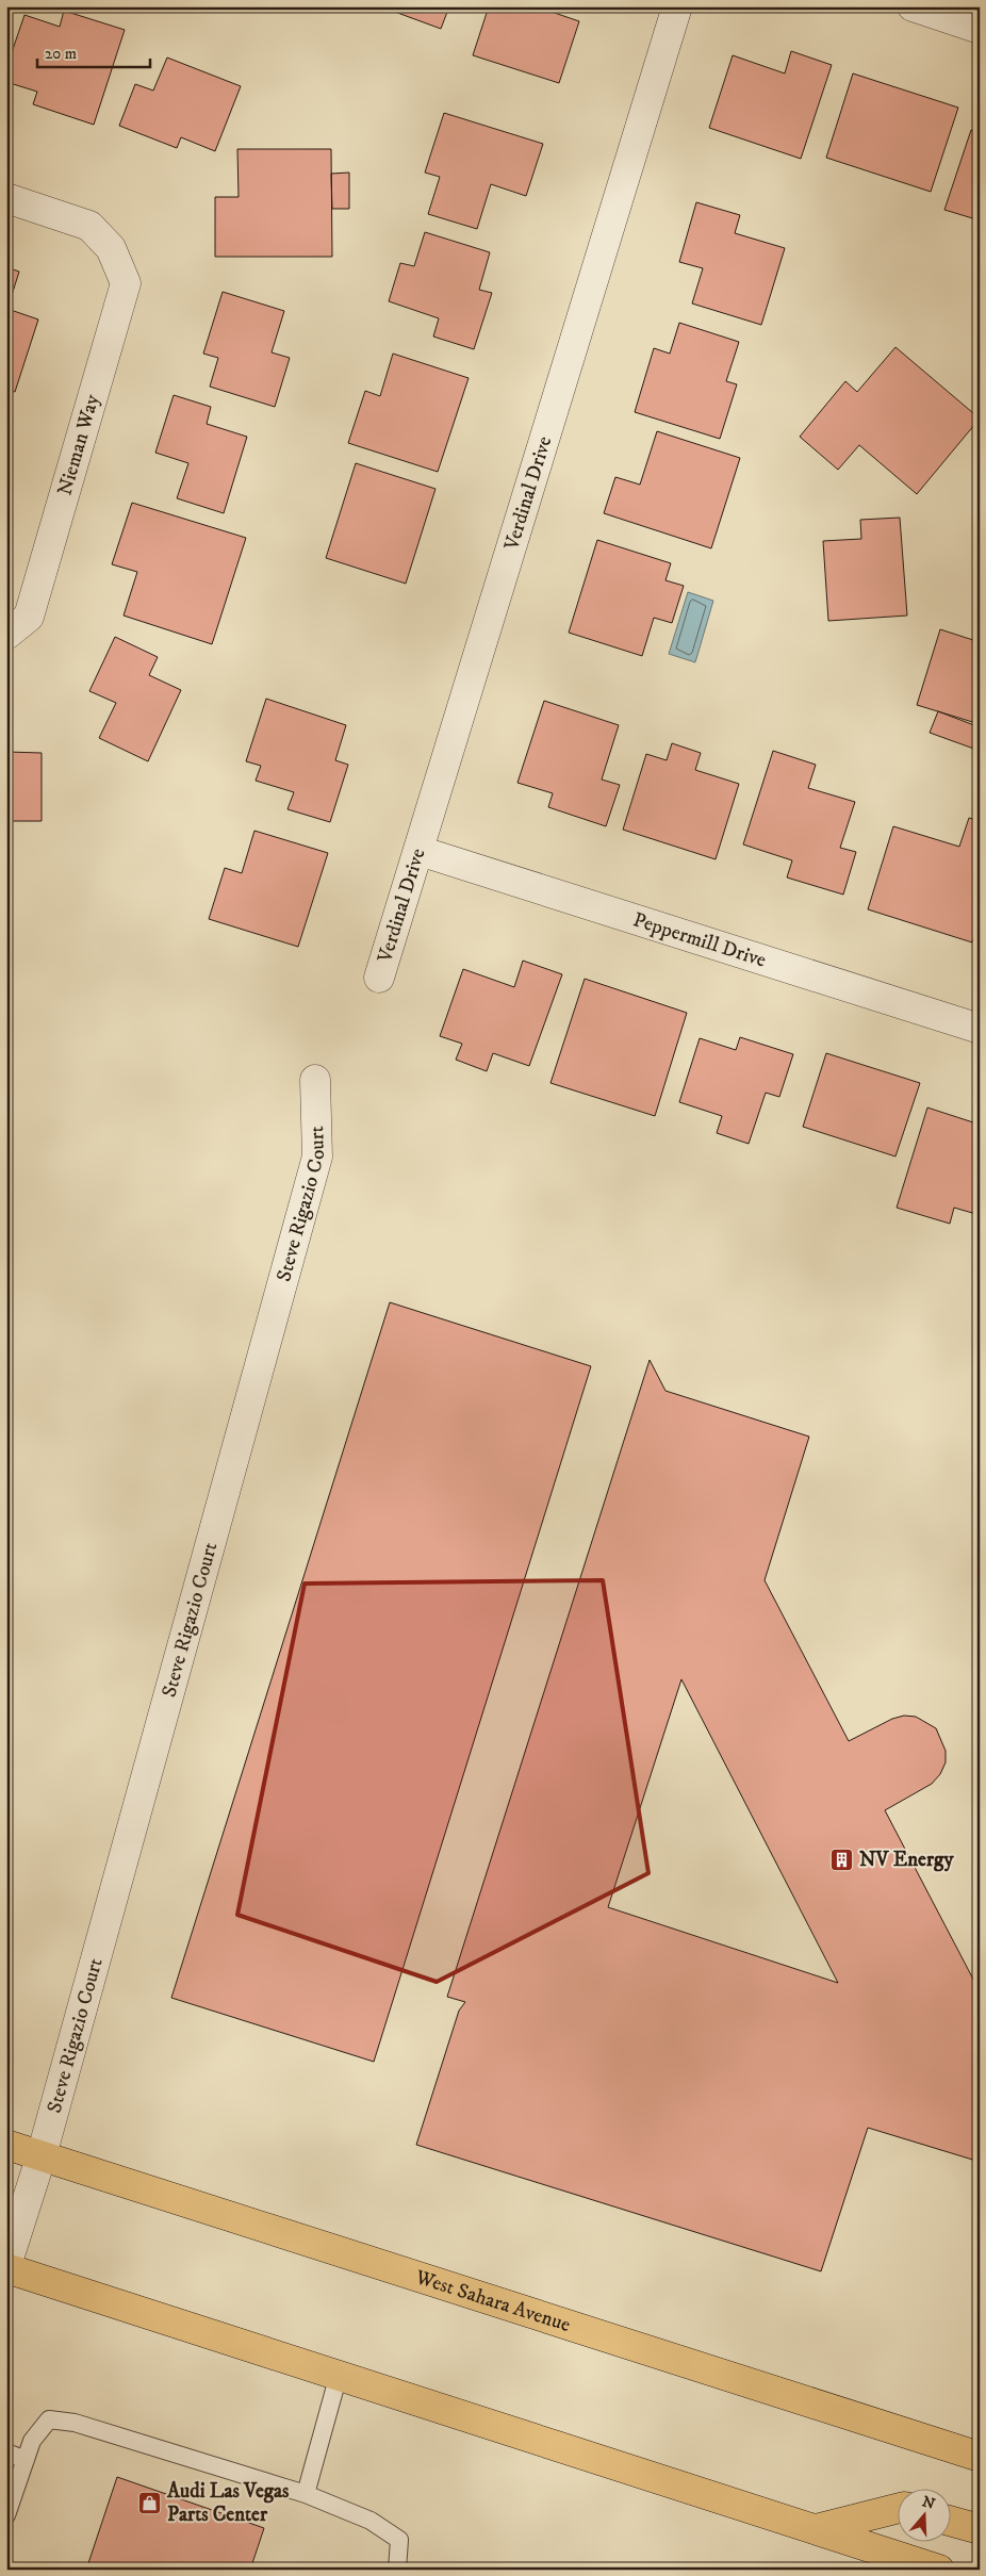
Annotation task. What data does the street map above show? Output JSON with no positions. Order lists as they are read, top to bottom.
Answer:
{
  "streets": {
    "main road": ["West Sahara Avenue"],
    "street": [
      "Nieman Way",
      "Verdinal Drive",
      "Peppermill Drive",
      "Steve Rigazio Court"
    ]
  },
  "crossings": [
    ["Verdinal Drive", "Peppermill Drive"],
    ["Steve Rigazio Court", "West Sahara Avenue"]
  ],
  "places": {
    "building": ["NV Energy"],
    "shop": ["Audi Las Vegas Parts Center"]
  },
  "scale_bar": "20 m",
  "north": "top"
}
